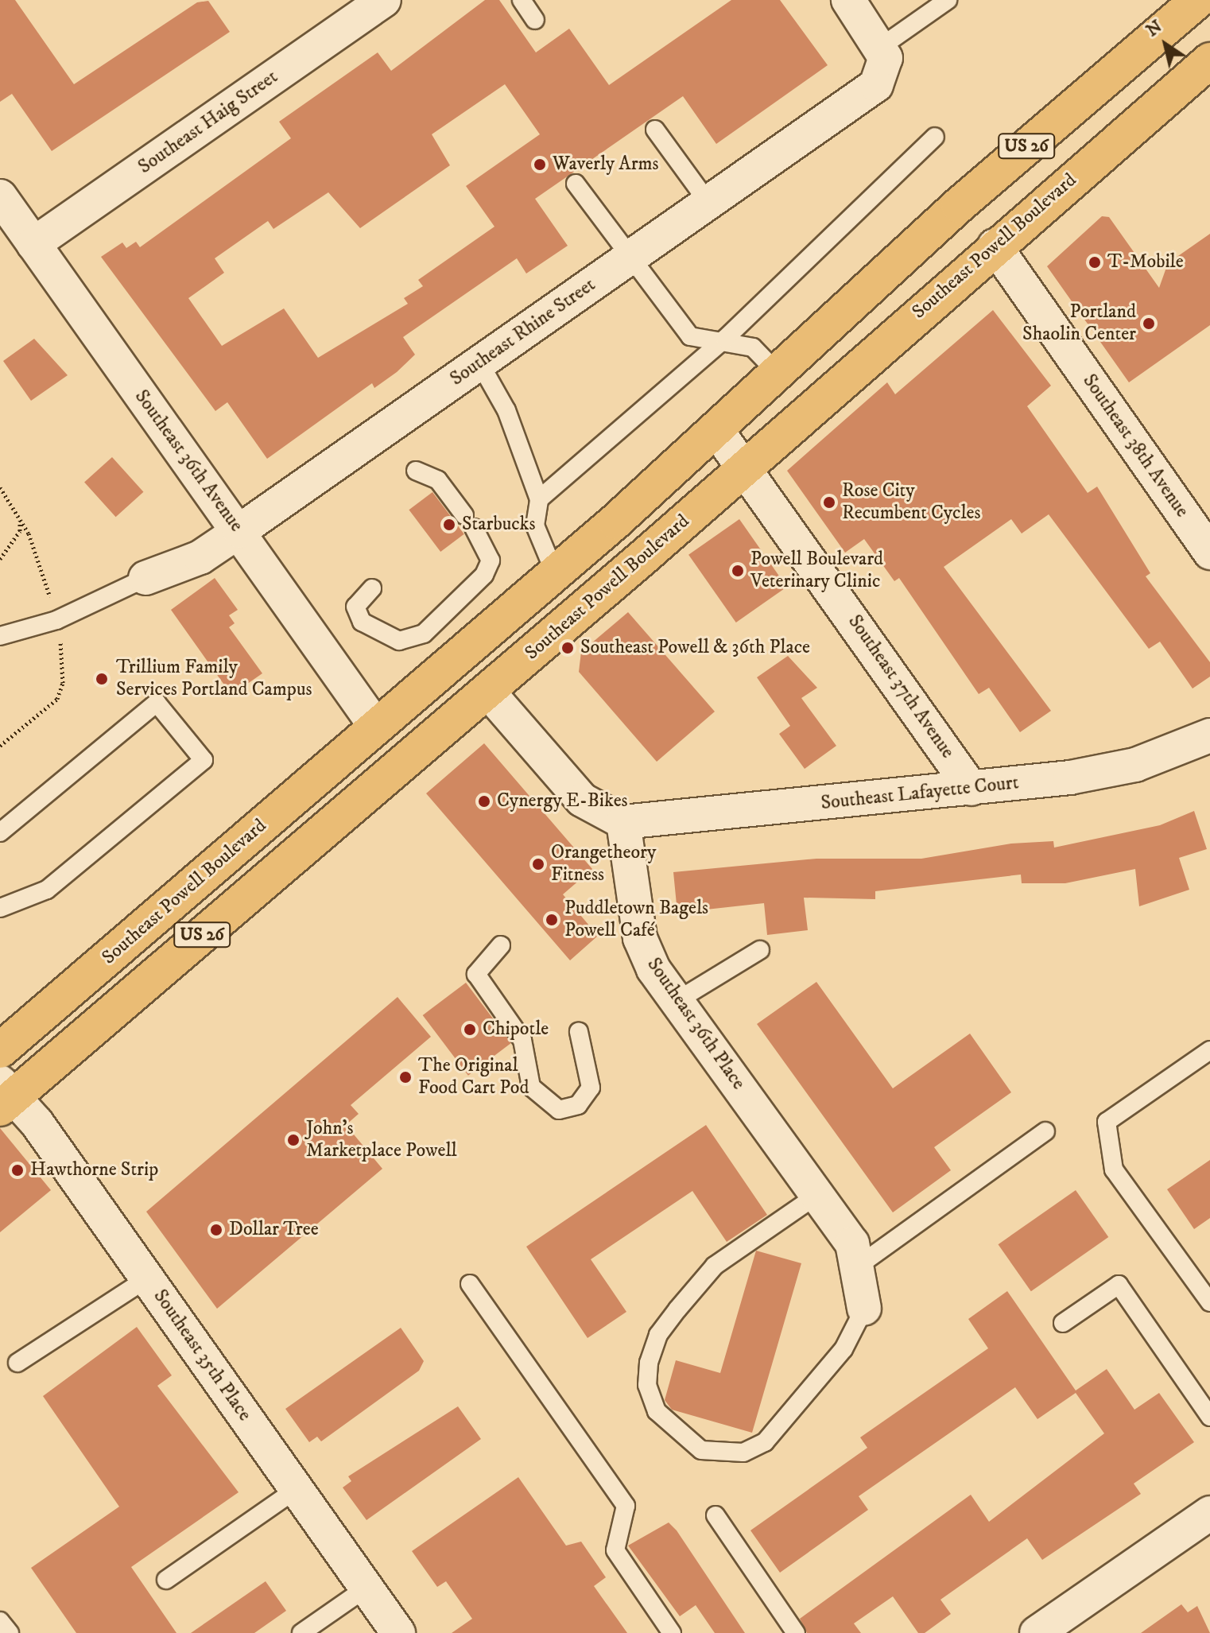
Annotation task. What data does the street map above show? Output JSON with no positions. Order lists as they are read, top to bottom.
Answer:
{
  "streets": {
    "main road": ["US 26", "Southeast Powell Boulevard"],
    "street": [
      "Southeast Haig Street",
      "Southeast Rhine Street",
      "Southeast 38th Avenue",
      "Southeast 36th Avenue",
      "Southeast 37th Avenue",
      "Southeast Lafayette Court",
      "Southeast 36th Place",
      "Southeast 35th Place"
    ]
  },
  "crossings": [
    ["Southeast Haig Street", "Southeast 36th Avenue"],
    ["Southeast Powell Boulevard", "Southeast 38th Avenue"],
    ["Southeast Powell Boulevard", "Southeast 36th Avenue"],
    ["Southeast Powell Boulevard", "Southeast 37th Avenue"],
    ["Southeast Powell Boulevard", "Southeast 35th Place"],
    ["Southeast Rhine Street", "Southeast 36th Avenue"],
    ["Southeast 37th Avenue", "Southeast Lafayette Court"],
    ["Southeast Lafayette Court", "Southeast 36th Place"]
  ],
  "places": [
    "Waverly Arms",
    "T-Mobile",
    "Portland Shaolin Center",
    "Rose City Recumbent Cycles",
    "Starbucks",
    "Powell Boulevard Veterinary Clinic",
    "Southeast Powell & 36th Place",
    "Trillium Family Services Portland Campus",
    "Cynergy E-Bikes",
    "Orangetheory Fitness",
    "Puddletown Bagels Powell Café",
    "Chipotle",
    "The Original Food Cart Pod",
    "John's Marketplace Powell",
    "Hawthorne Strip",
    "Dollar Tree"
  ],
  "north": "top left"
}
